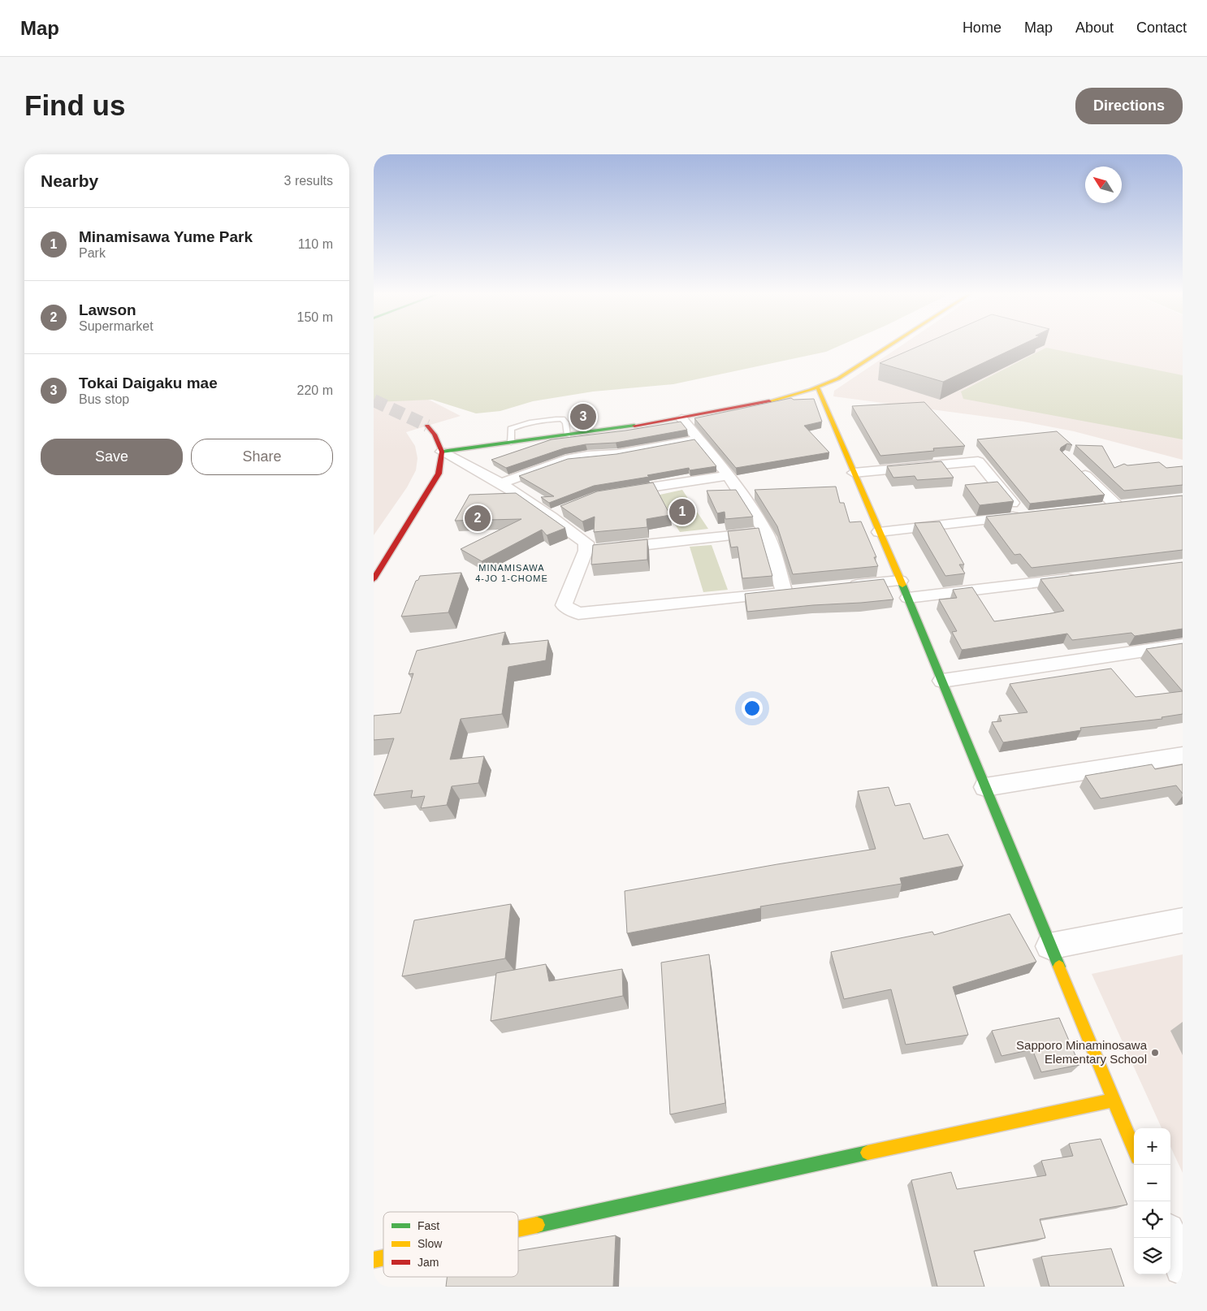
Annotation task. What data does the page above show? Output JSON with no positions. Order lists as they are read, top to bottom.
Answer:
{
  "districts": ["MINAMISAWA 4-JO 1-CHOME"],
  "places": ["Sapporo Minaminosawa Elementary School"],
  "legend": ["Fast", "Slow", "Jam"],
  "north": "top left",
  "page": {
    "header": "Map",
    "nav": [
      "Home",
      "Map",
      "About",
      "Contact"
    ],
    "buttons": [
      "Directions",
      ["Save", "Share"]
    ],
    "title": "Find us",
    "heading": ["Nearby", "3 results"],
    "list": [
      {
        "mark": "1",
        "name": "Minamisawa Yume Park",
        "note": "Park",
        "value": "110 m"
      },
      {
        "mark": "2",
        "name": "Lawson",
        "note": "Supermarket",
        "value": "150 m"
      },
      {
        "mark": "3",
        "name": "Tokai Daigaku mae",
        "note": "Bus stop",
        "value": "220 m"
      }
    ],
    "pins": ["3", "1", "2"],
    "map_buttons": ["+", "−"]
  }
}
